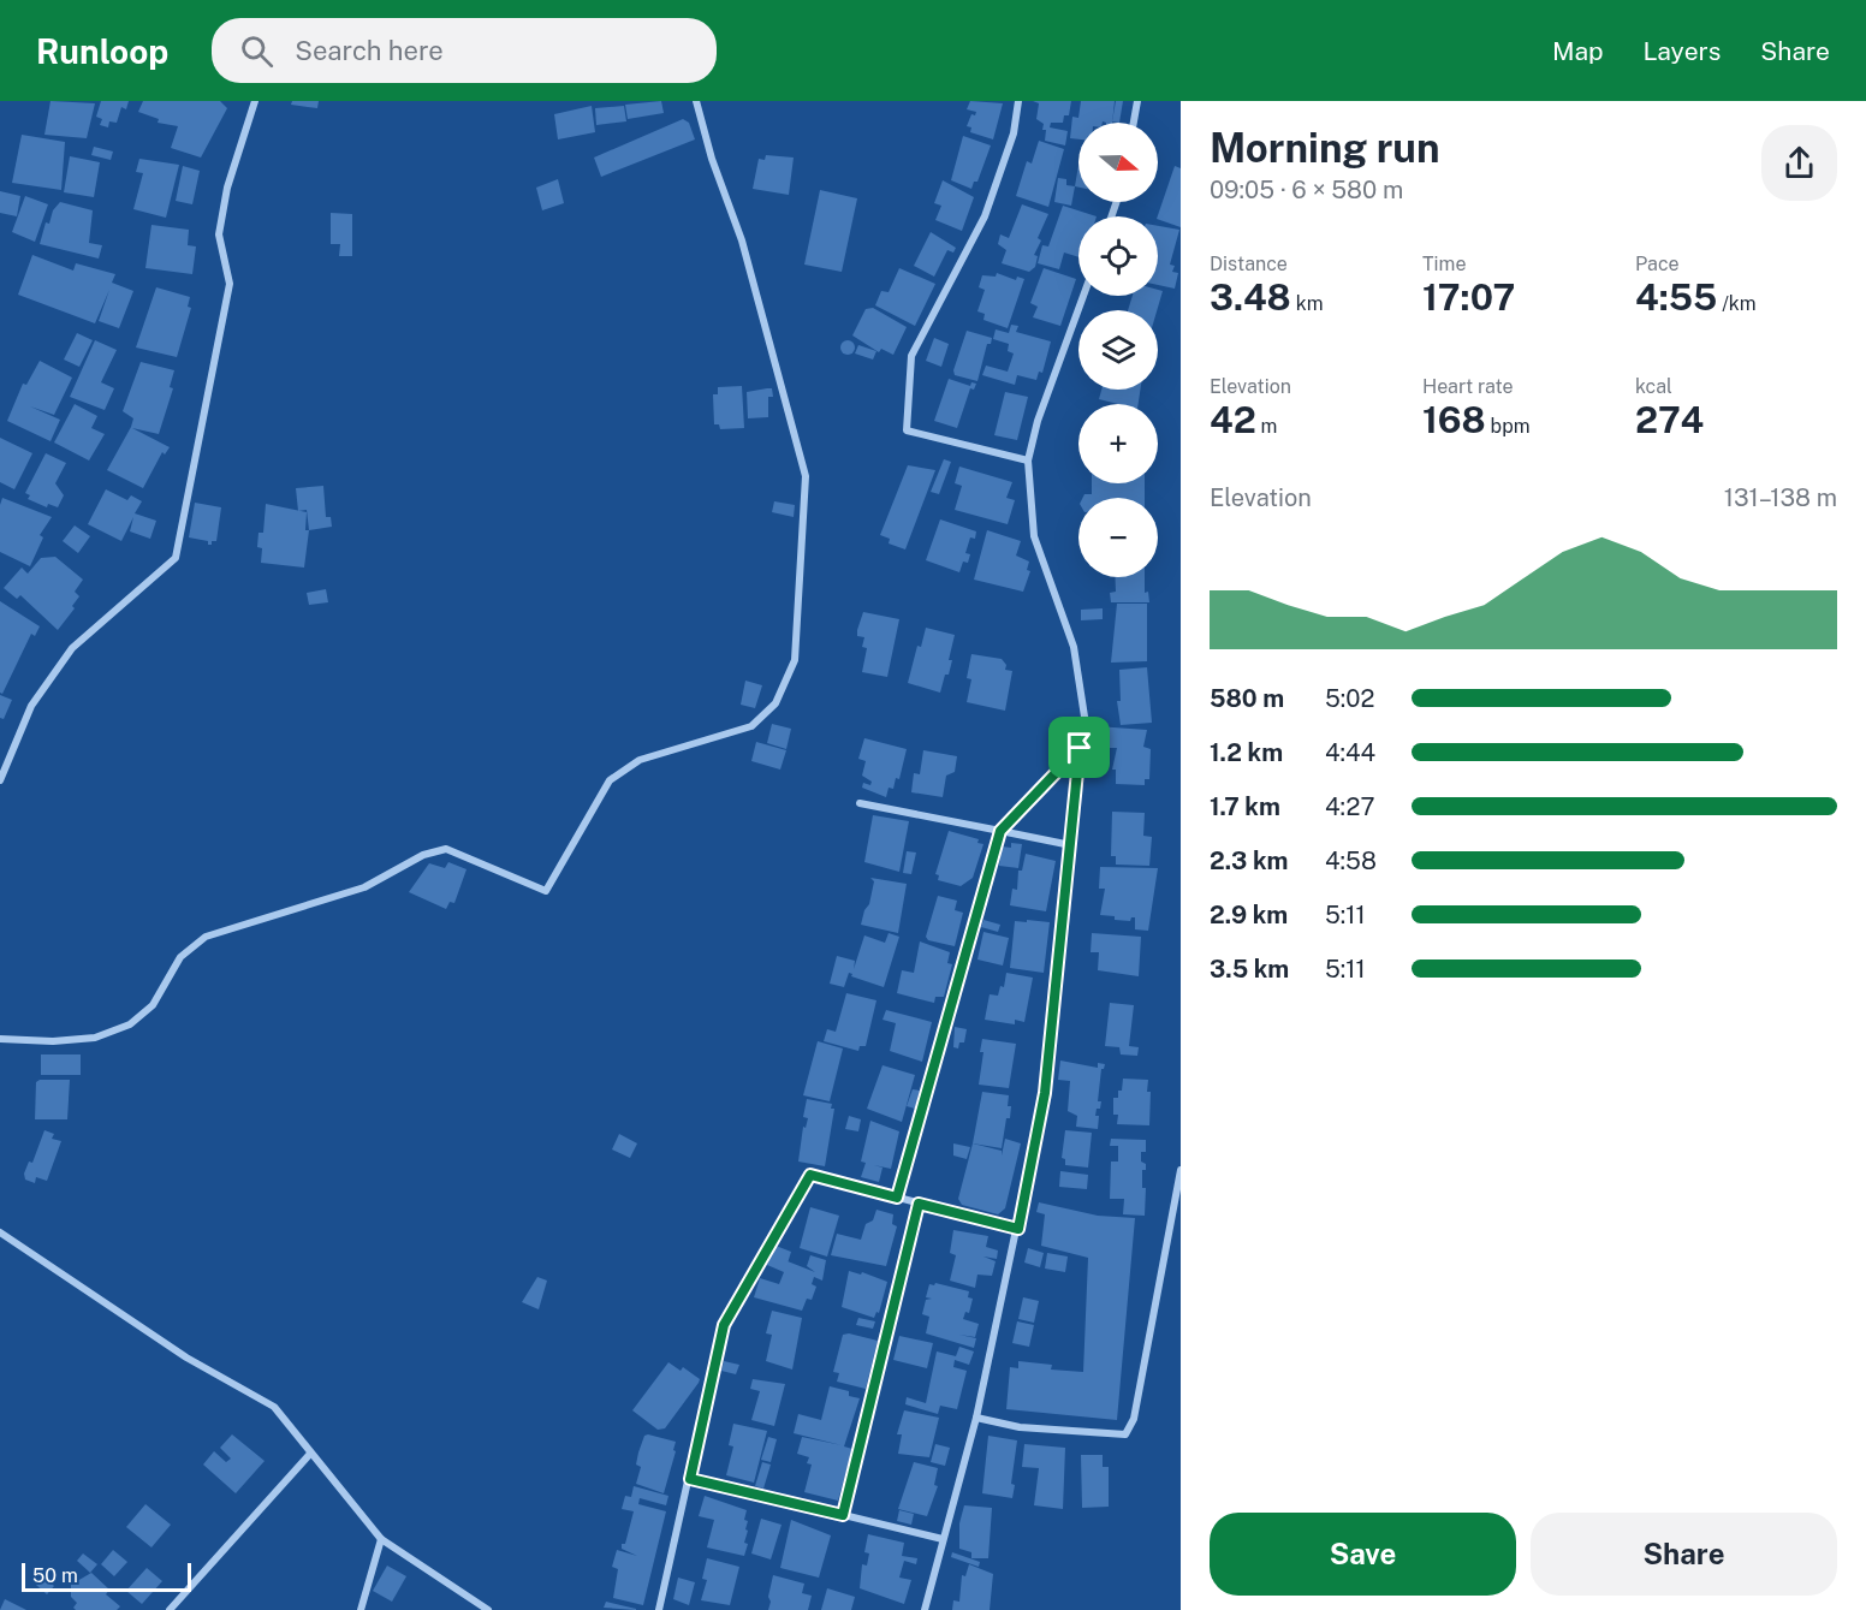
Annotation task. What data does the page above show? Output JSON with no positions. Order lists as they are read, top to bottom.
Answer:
{
  "scale_bar": "50 m",
  "north": "right",
  "page": {
    "header": "Runloop",
    "search": "Search here",
    "nav": ["Map", "Layers", "Share"],
    "heading": ["Morning run", "09:05 · 6 × 580 m"],
    "map_buttons": ["+", "−"],
    "stats": [
      ["Distance", "3.48 km"],
      ["Time", "17:07"],
      ["Pace", "4:55 /km"],
      ["Elevation", "42 m"],
      ["Heart rate", "168 bpm"],
      ["kcal", "274"]
    ],
    "chart": ["Elevation", "131–138 m"],
    "list": [
      {
        "name": "580 m",
        "note": "5:02"
      },
      {
        "name": "1.2 km",
        "note": "4:44"
      },
      {
        "name": "1.7 km",
        "note": "4:27"
      },
      {
        "name": "2.3 km",
        "note": "4:58"
      },
      {
        "name": "2.9 km",
        "note": "5:11"
      },
      {
        "name": "3.5 km",
        "note": "5:11"
      }
    ],
    "buttons": ["Save", "Share"],
    "scale": "50 m"
  }
}
